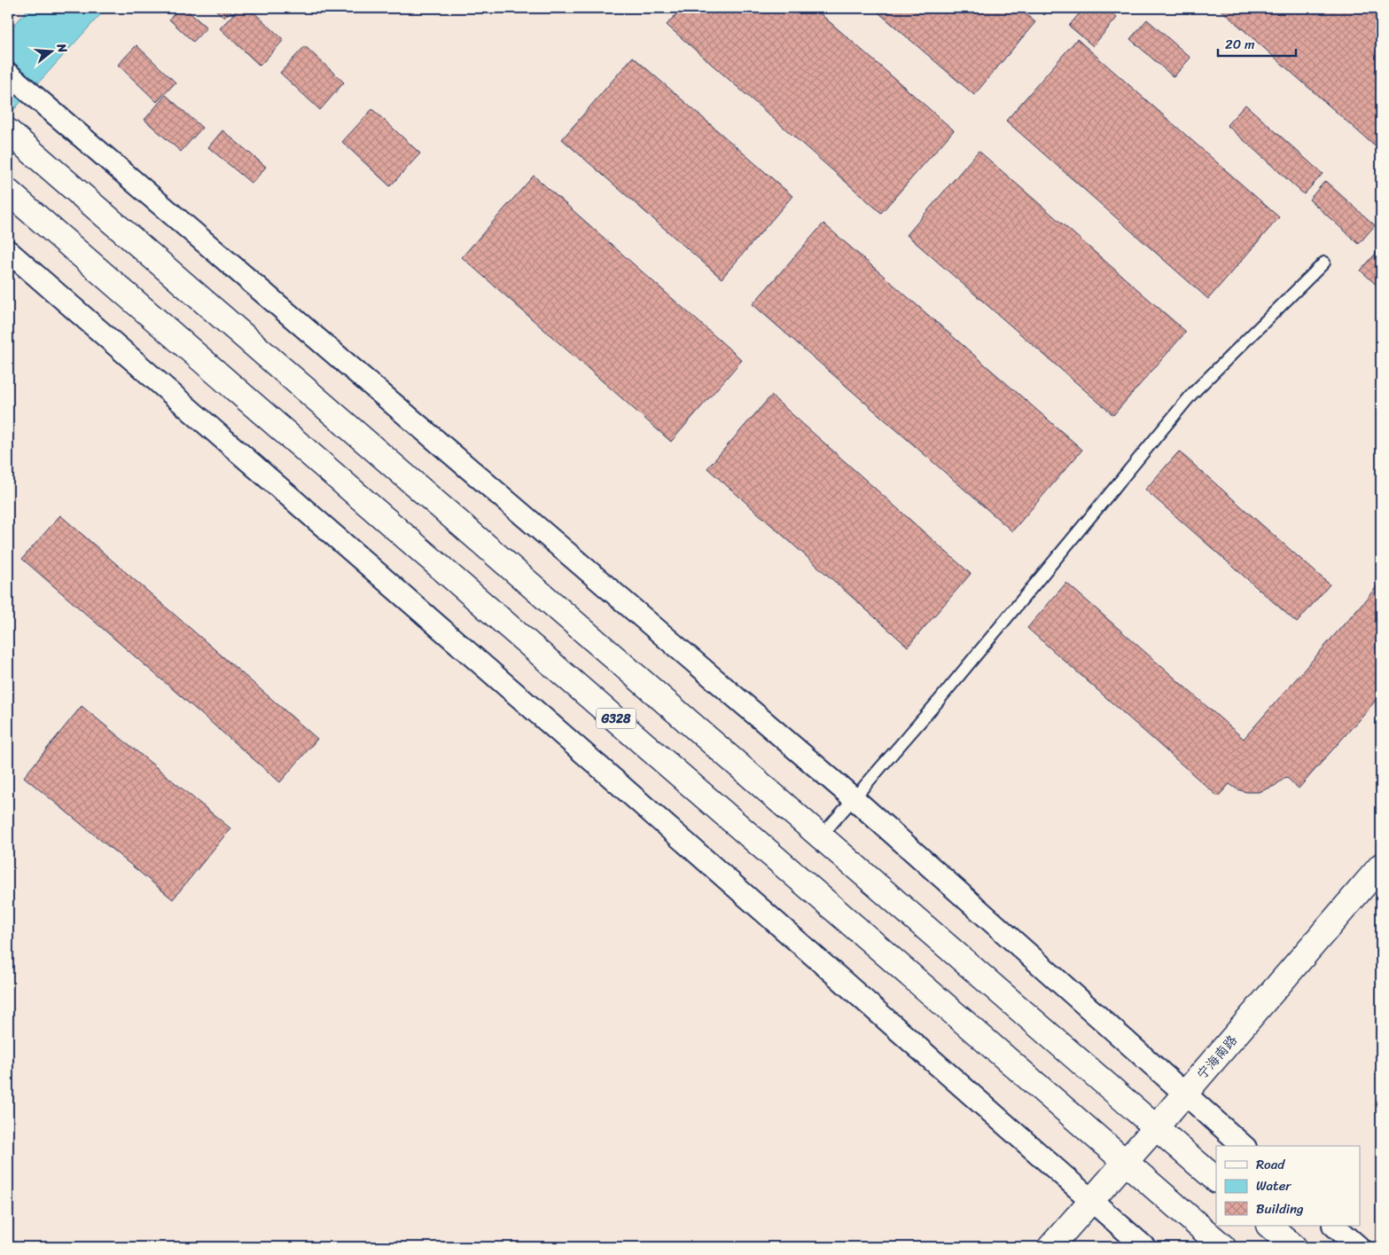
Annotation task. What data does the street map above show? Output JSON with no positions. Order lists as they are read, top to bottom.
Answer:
{
  "streets": {
    "main road": ["G328", "宁海南路"]
  },
  "crossings": [
    ["G328", "宁海南路"]
  ],
  "legend": ["Road", "Water", "Building"],
  "scale_bar": "20 m",
  "north": "right"
}
